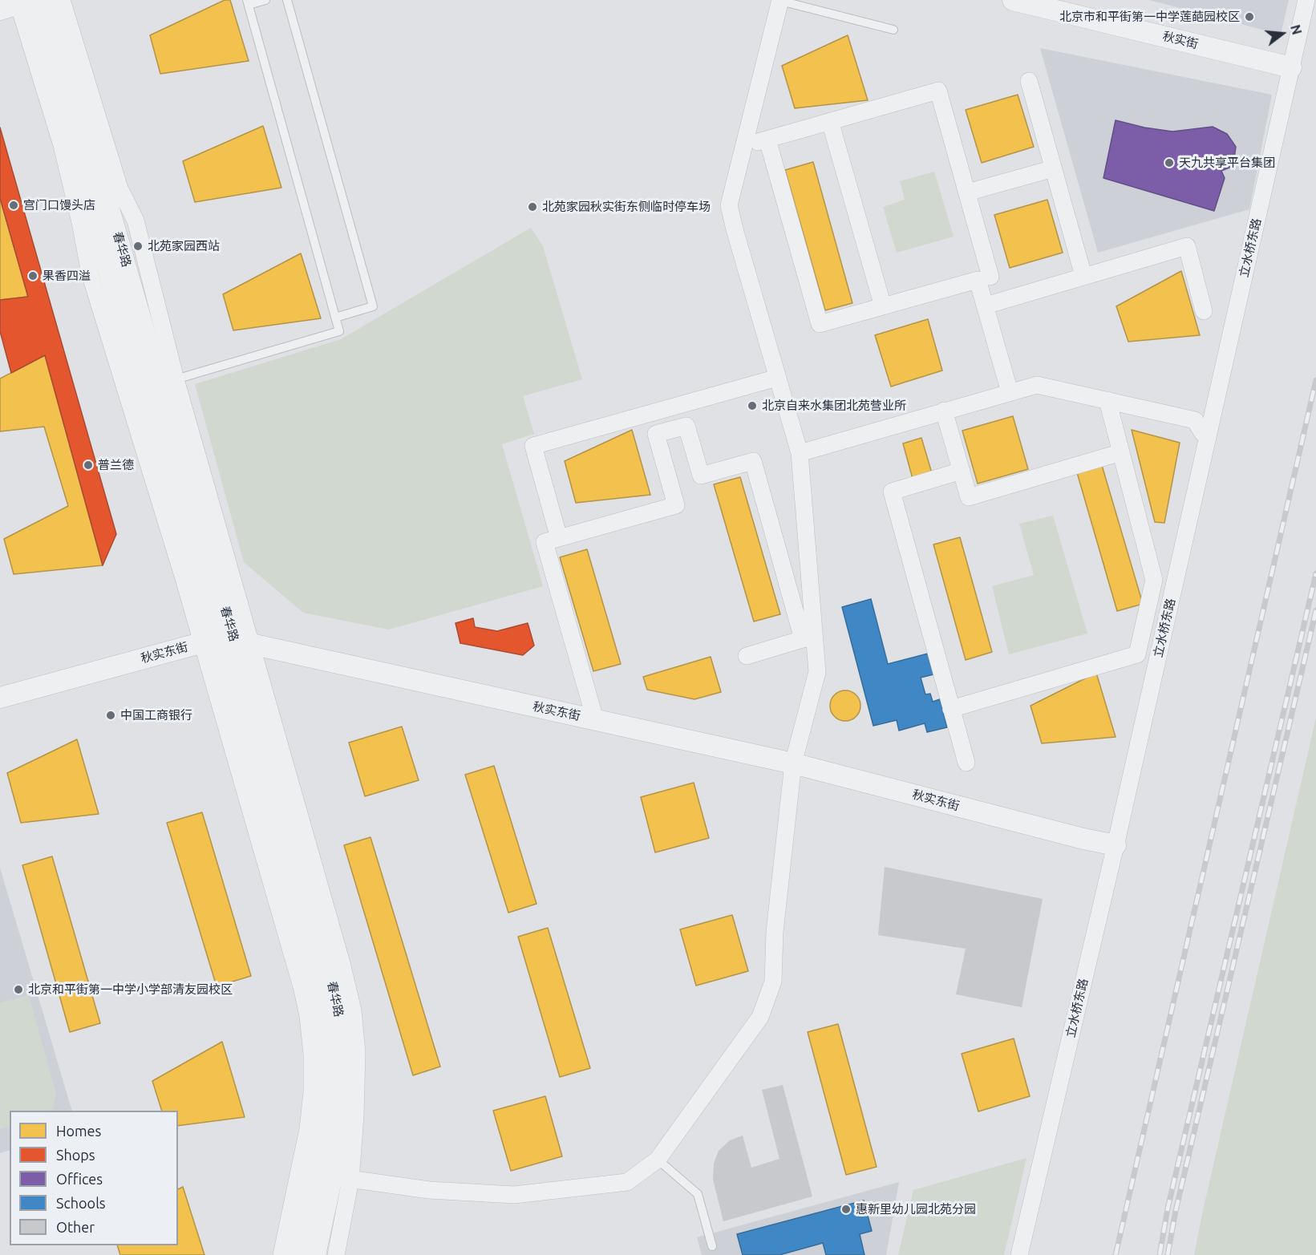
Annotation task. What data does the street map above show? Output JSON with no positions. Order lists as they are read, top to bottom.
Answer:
{
  "streets": {
    "street": [
      "秋实街",
      "立水桥东路",
      "春华路",
      "秋实东街"
    ]
  },
  "crossings": [
    ["秋实街", "立水桥东路"],
    ["立水桥东路", "秋实东街"],
    ["春华路", "秋实东街"]
  ],
  "places": [
    "北京市和平街第一中学莲葩园校区",
    "天九共享平台集团",
    "宫门口馒头店",
    "北苑家园秋实街东侧临时停车场",
    "北苑家园西站",
    "果香四溢",
    "北京自来水集团北苑营业所",
    "普兰德",
    "中国工商银行",
    "北京和平街第一中学小学部清友园校区",
    "惠新里幼儿园北苑分园"
  ],
  "legend": [
    "Homes",
    "Shops",
    "Offices",
    "Schools",
    "Other"
  ],
  "north": "right"
}
